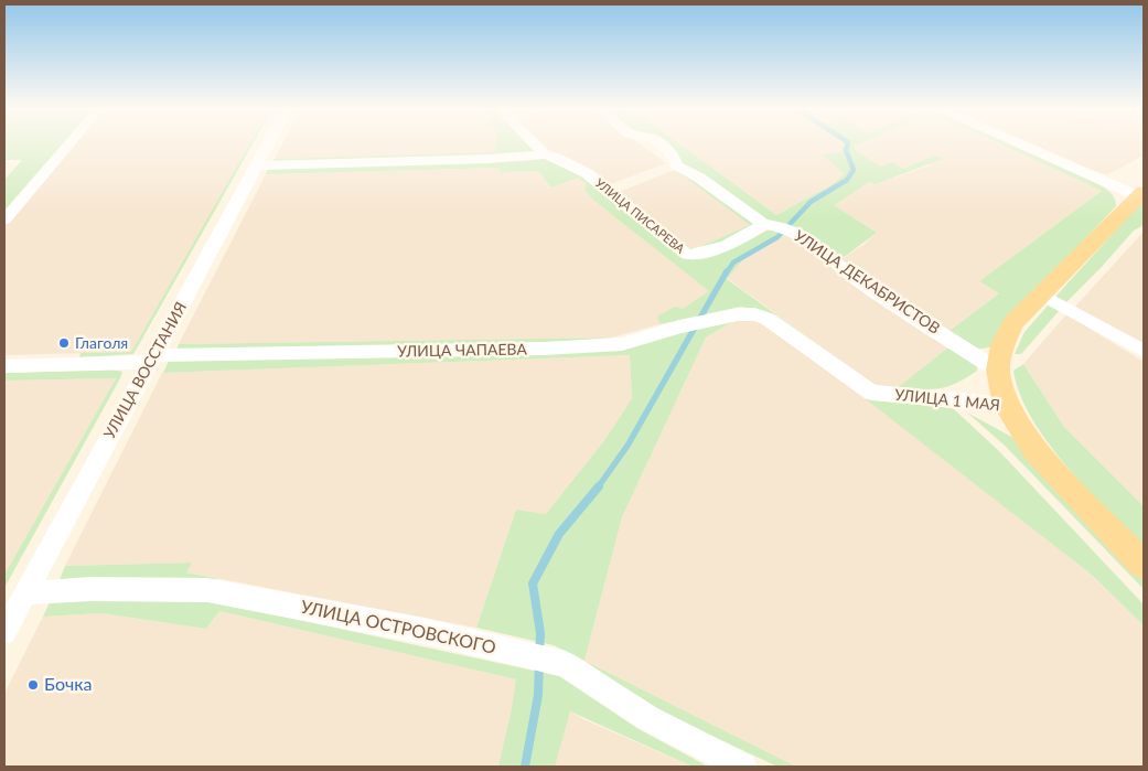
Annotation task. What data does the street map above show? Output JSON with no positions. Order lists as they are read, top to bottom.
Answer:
{
  "streets": {
    "main road": ["УЛИЦА 1 МАЯ"],
    "street": [
      "УЛИЦА ПИСАРЕВА",
      "УЛИЦА ДЕКАБРИСТОВ",
      "УЛИЦА ЧАПАЕВА",
      "УЛИЦА ВОССТАНИЯ",
      "УЛИЦА ОСТРОВСКОГО"
    ]
  },
  "crossings": [
    ["УЛИЦА ПИСАРЕВА", "УЛИЦА ДЕКАБРИСТОВ"],
    ["УЛИЦА ЧАПАЕВА", "УЛИЦА ВОССТАНИЯ"],
    ["УЛИЦА ЧАПАЕВА", "УЛИЦА 1 МАЯ"],
    ["УЛИЦА ВОССТАНИЯ", "УЛИЦА ОСТРОВСКОГО"]
  ],
  "places": ["Глаголя", "Бочка"]
}
